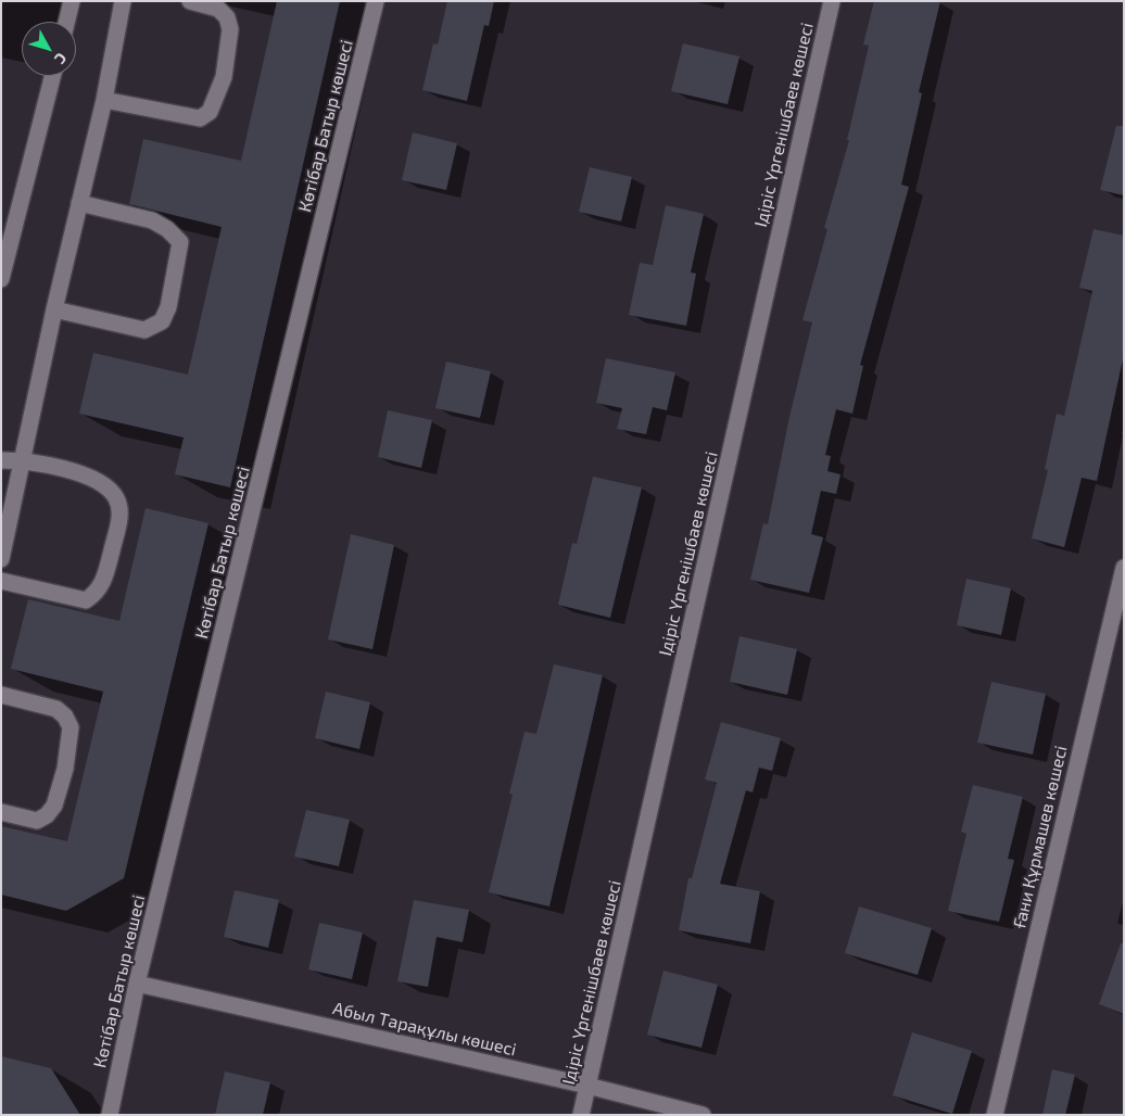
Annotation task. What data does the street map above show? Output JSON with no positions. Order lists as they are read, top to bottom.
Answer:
{
  "streets": {
    "street": [
      "Ідіріс Үргенішбаев көшесі",
      "Көтібар Батыр көшесі",
      "Ғани Құрмашев көшесі",
      "Абыл Тарақұлы көшесі"
    ]
  },
  "crossings": [
    ["Ідіріс Үргенішбаев көшесі", "Абыл Тарақұлы көшесі"],
    ["Көтібар Батыр көшесі", "Абыл Тарақұлы көшесі"]
  ],
  "north": "bottom right"
}
